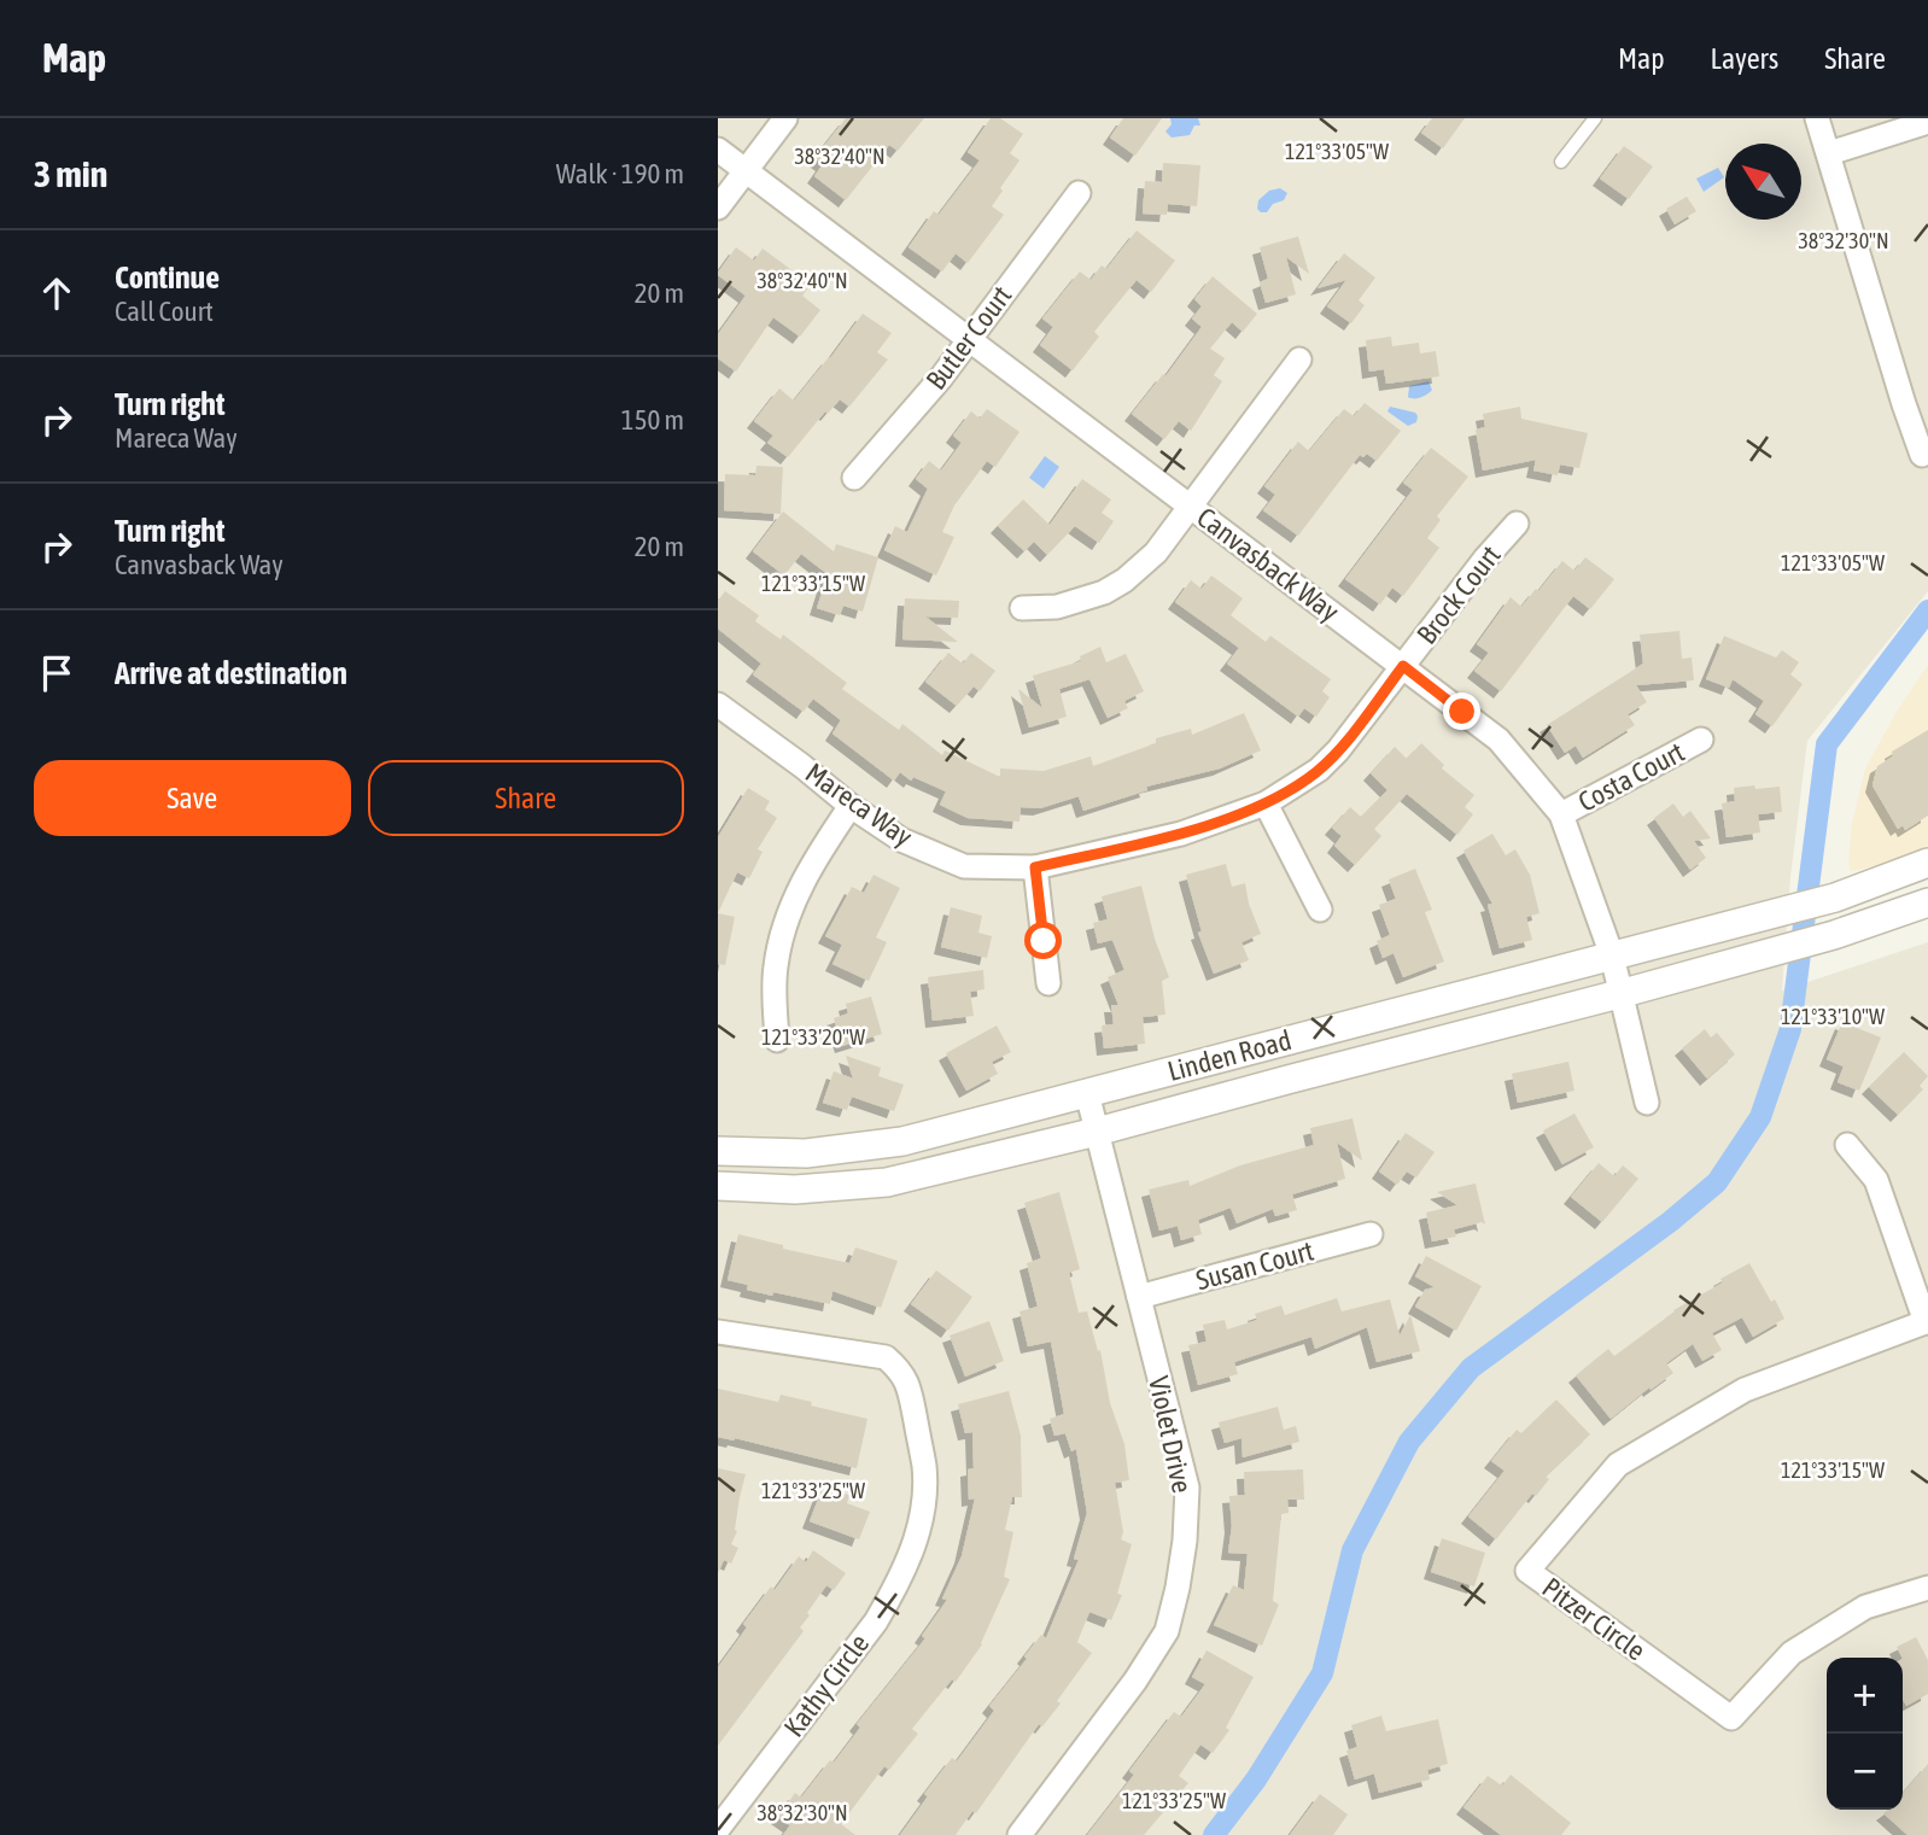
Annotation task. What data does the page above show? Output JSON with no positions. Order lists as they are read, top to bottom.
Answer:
{
  "streets": {
    "street": [
      "Butler Court",
      "Canvasback Way",
      "Brock Court",
      "Costa Court",
      "Mareca Way",
      "Linden Road",
      "Susan Court",
      "Violet Drive",
      "Pitzer Circle",
      "Kathy Circle"
    ]
  },
  "crossings": [
    ["Butler Court", "Canvasback Way"],
    ["Canvasback Way", "Brock Court"],
    ["Canvasback Way", "Costa Court"],
    ["Canvasback Way", "Mareca Way"],
    ["Canvasback Way", "Linden Road"],
    ["Brock Court", "Mareca Way"],
    ["Linden Road", "Violet Drive"],
    ["Susan Court", "Violet Drive"]
  ],
  "north": "top left",
  "page": {
    "header": "Map",
    "nav": ["Map", "Layers", "Share"],
    "heading": ["3 min", "Walk · 190 m"],
    "list": [
      ["Continue", "Call Court", "20 m"],
      ["Turn right", "Mareca Way", "150 m"],
      ["Turn right", "Canvasback Way", "20 m"],
      "Arrive at destination"
    ],
    "buttons": ["Save", "Share"],
    "map_buttons": ["+", "−"]
  },
  "coordinates": [
    "121°33'05\"W",
    "38°32'40\"N",
    "38°32'30\"N",
    "121°33'15\"W",
    "121°33'10\"W",
    "121°33'20\"W",
    "121°33'25\"W"
  ]
}
